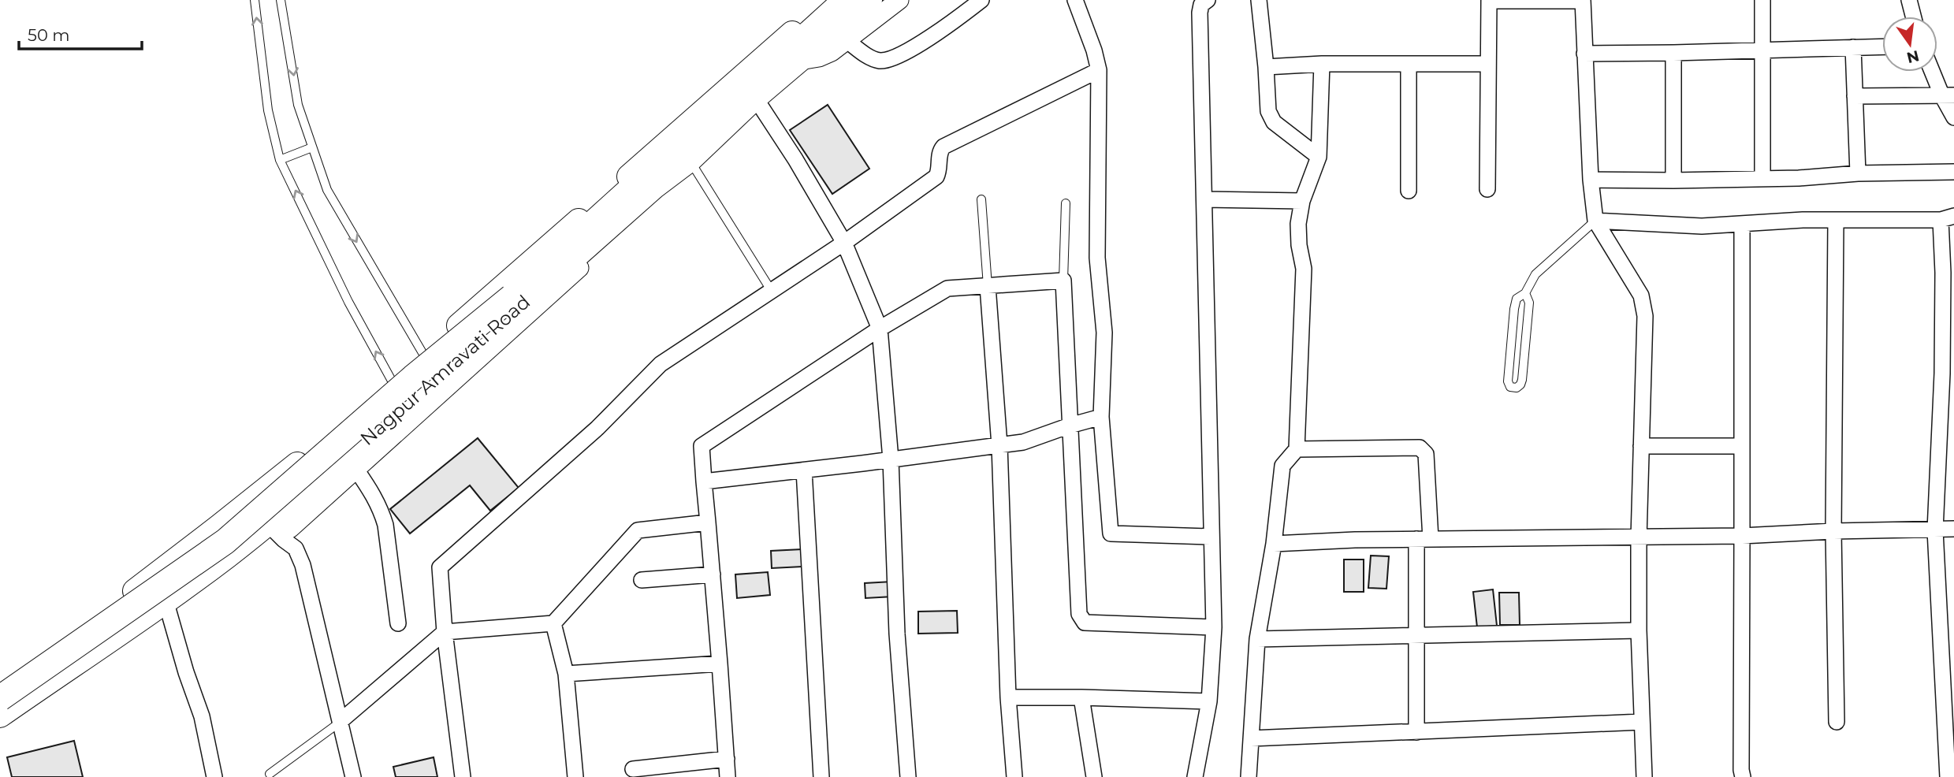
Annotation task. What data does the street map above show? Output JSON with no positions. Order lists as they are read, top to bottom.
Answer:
{
  "streets": {
    "main road": ["Nagpur Amravati Road"]
  },
  "scale_bar": "50 m",
  "north": "bottom"
}
